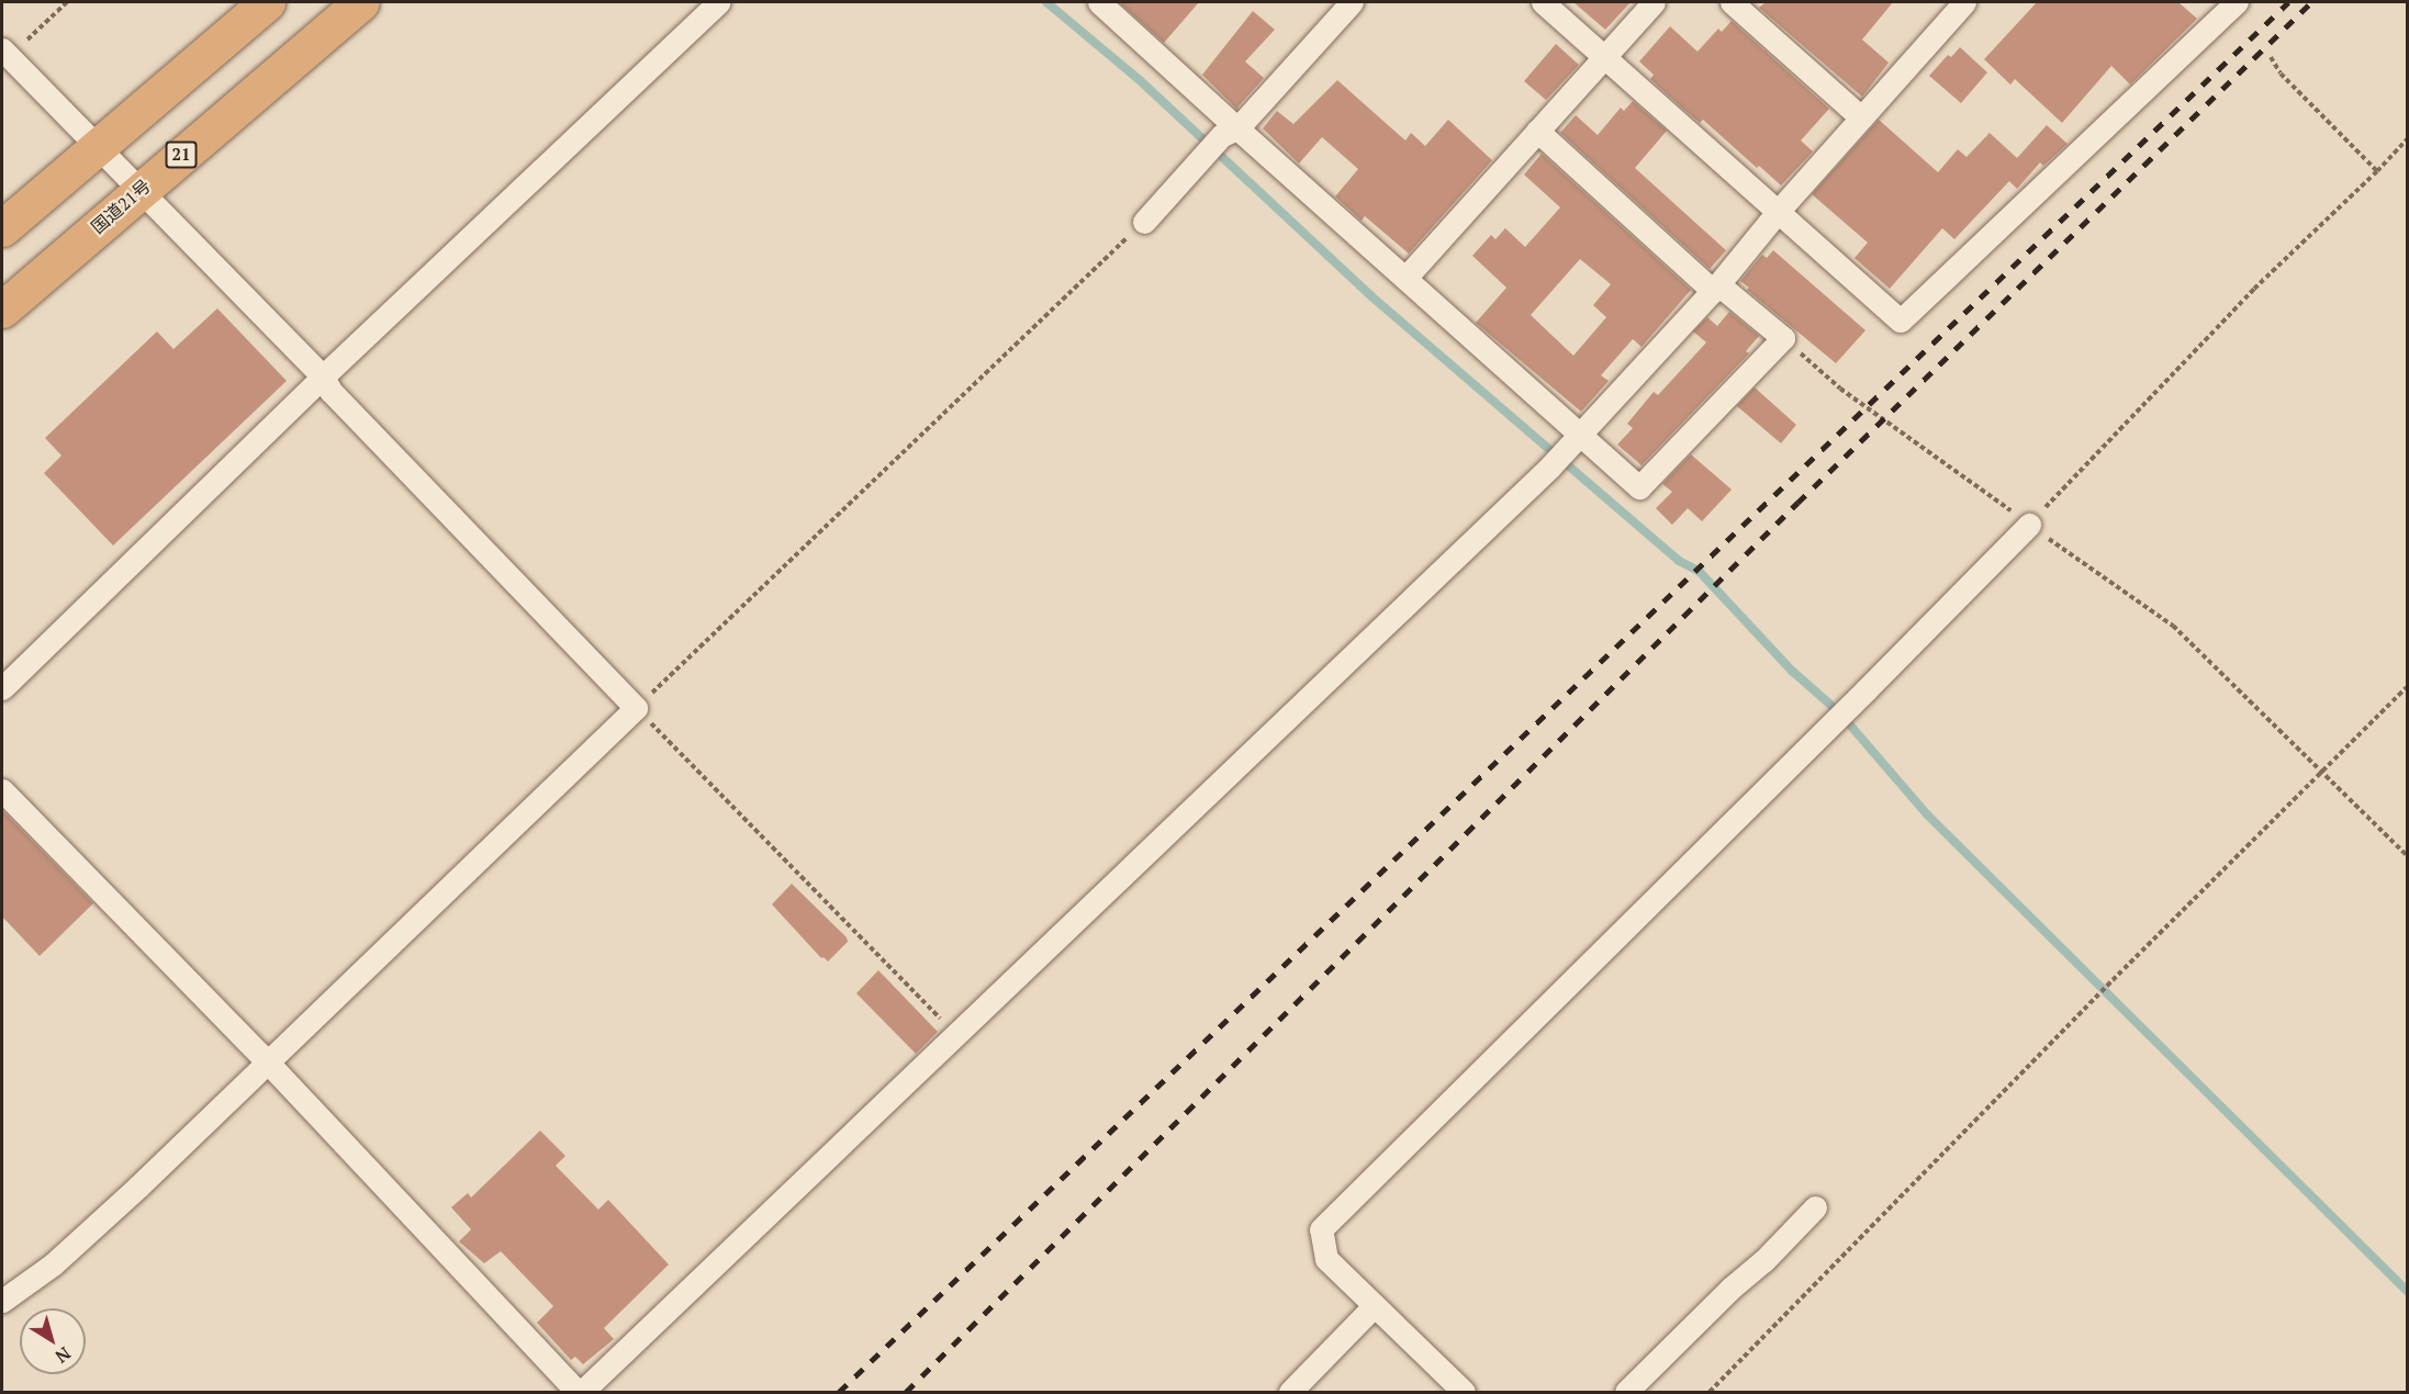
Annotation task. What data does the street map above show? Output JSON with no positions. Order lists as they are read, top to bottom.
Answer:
{
  "streets": {
    "highway": ["21", "国道21号"]
  },
  "north": "bottom right"
}
